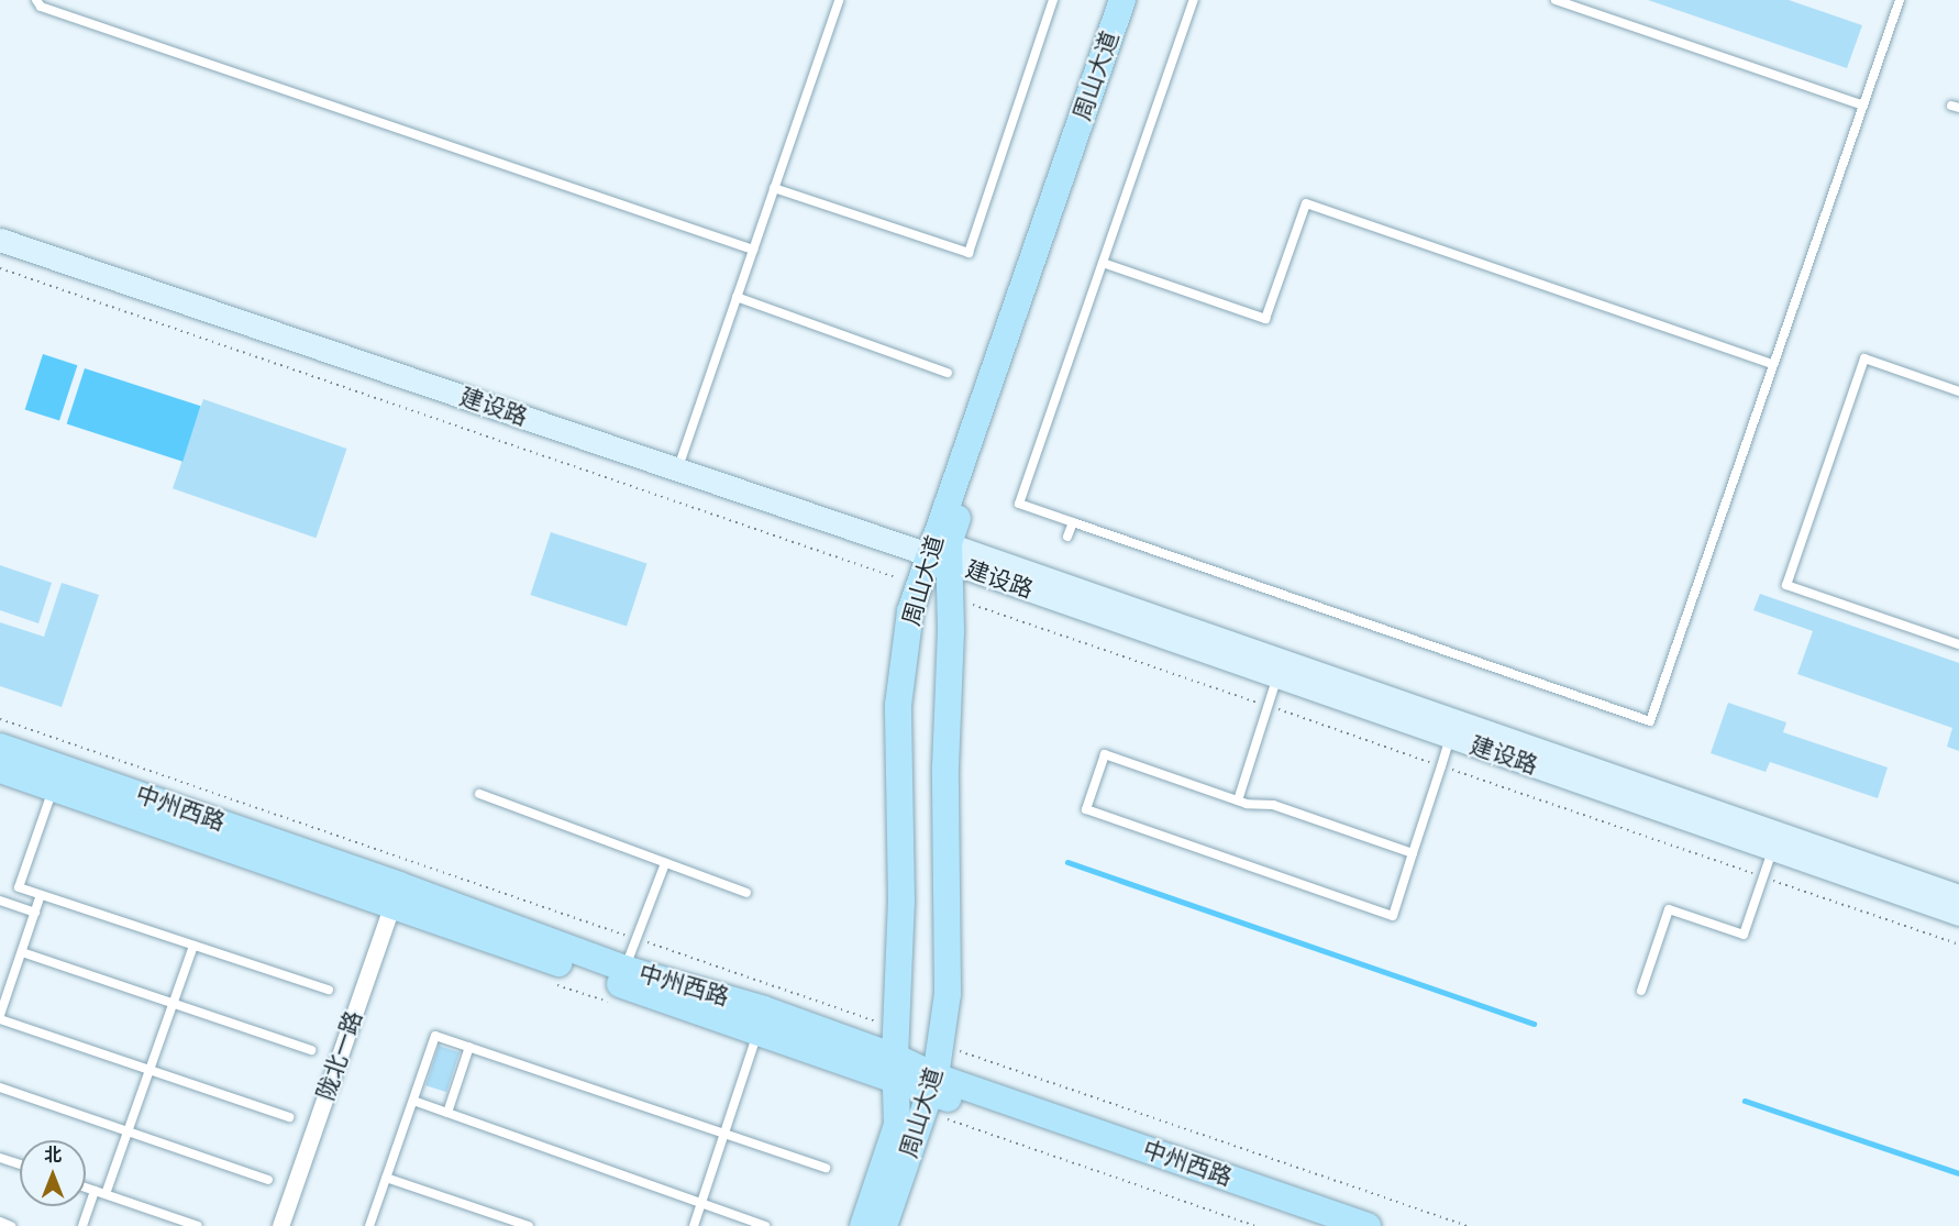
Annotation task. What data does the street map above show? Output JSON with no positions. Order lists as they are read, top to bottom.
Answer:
{
  "streets": {
    "main road": ["周山大道", "中州西路"],
    "street": ["建设路", "陇北一路"]
  },
  "crossings": [
    ["周山大道", "建设路"],
    ["周山大道", "中州西路"],
    ["中州西路", "陇北一路"]
  ],
  "north": "top"
}
